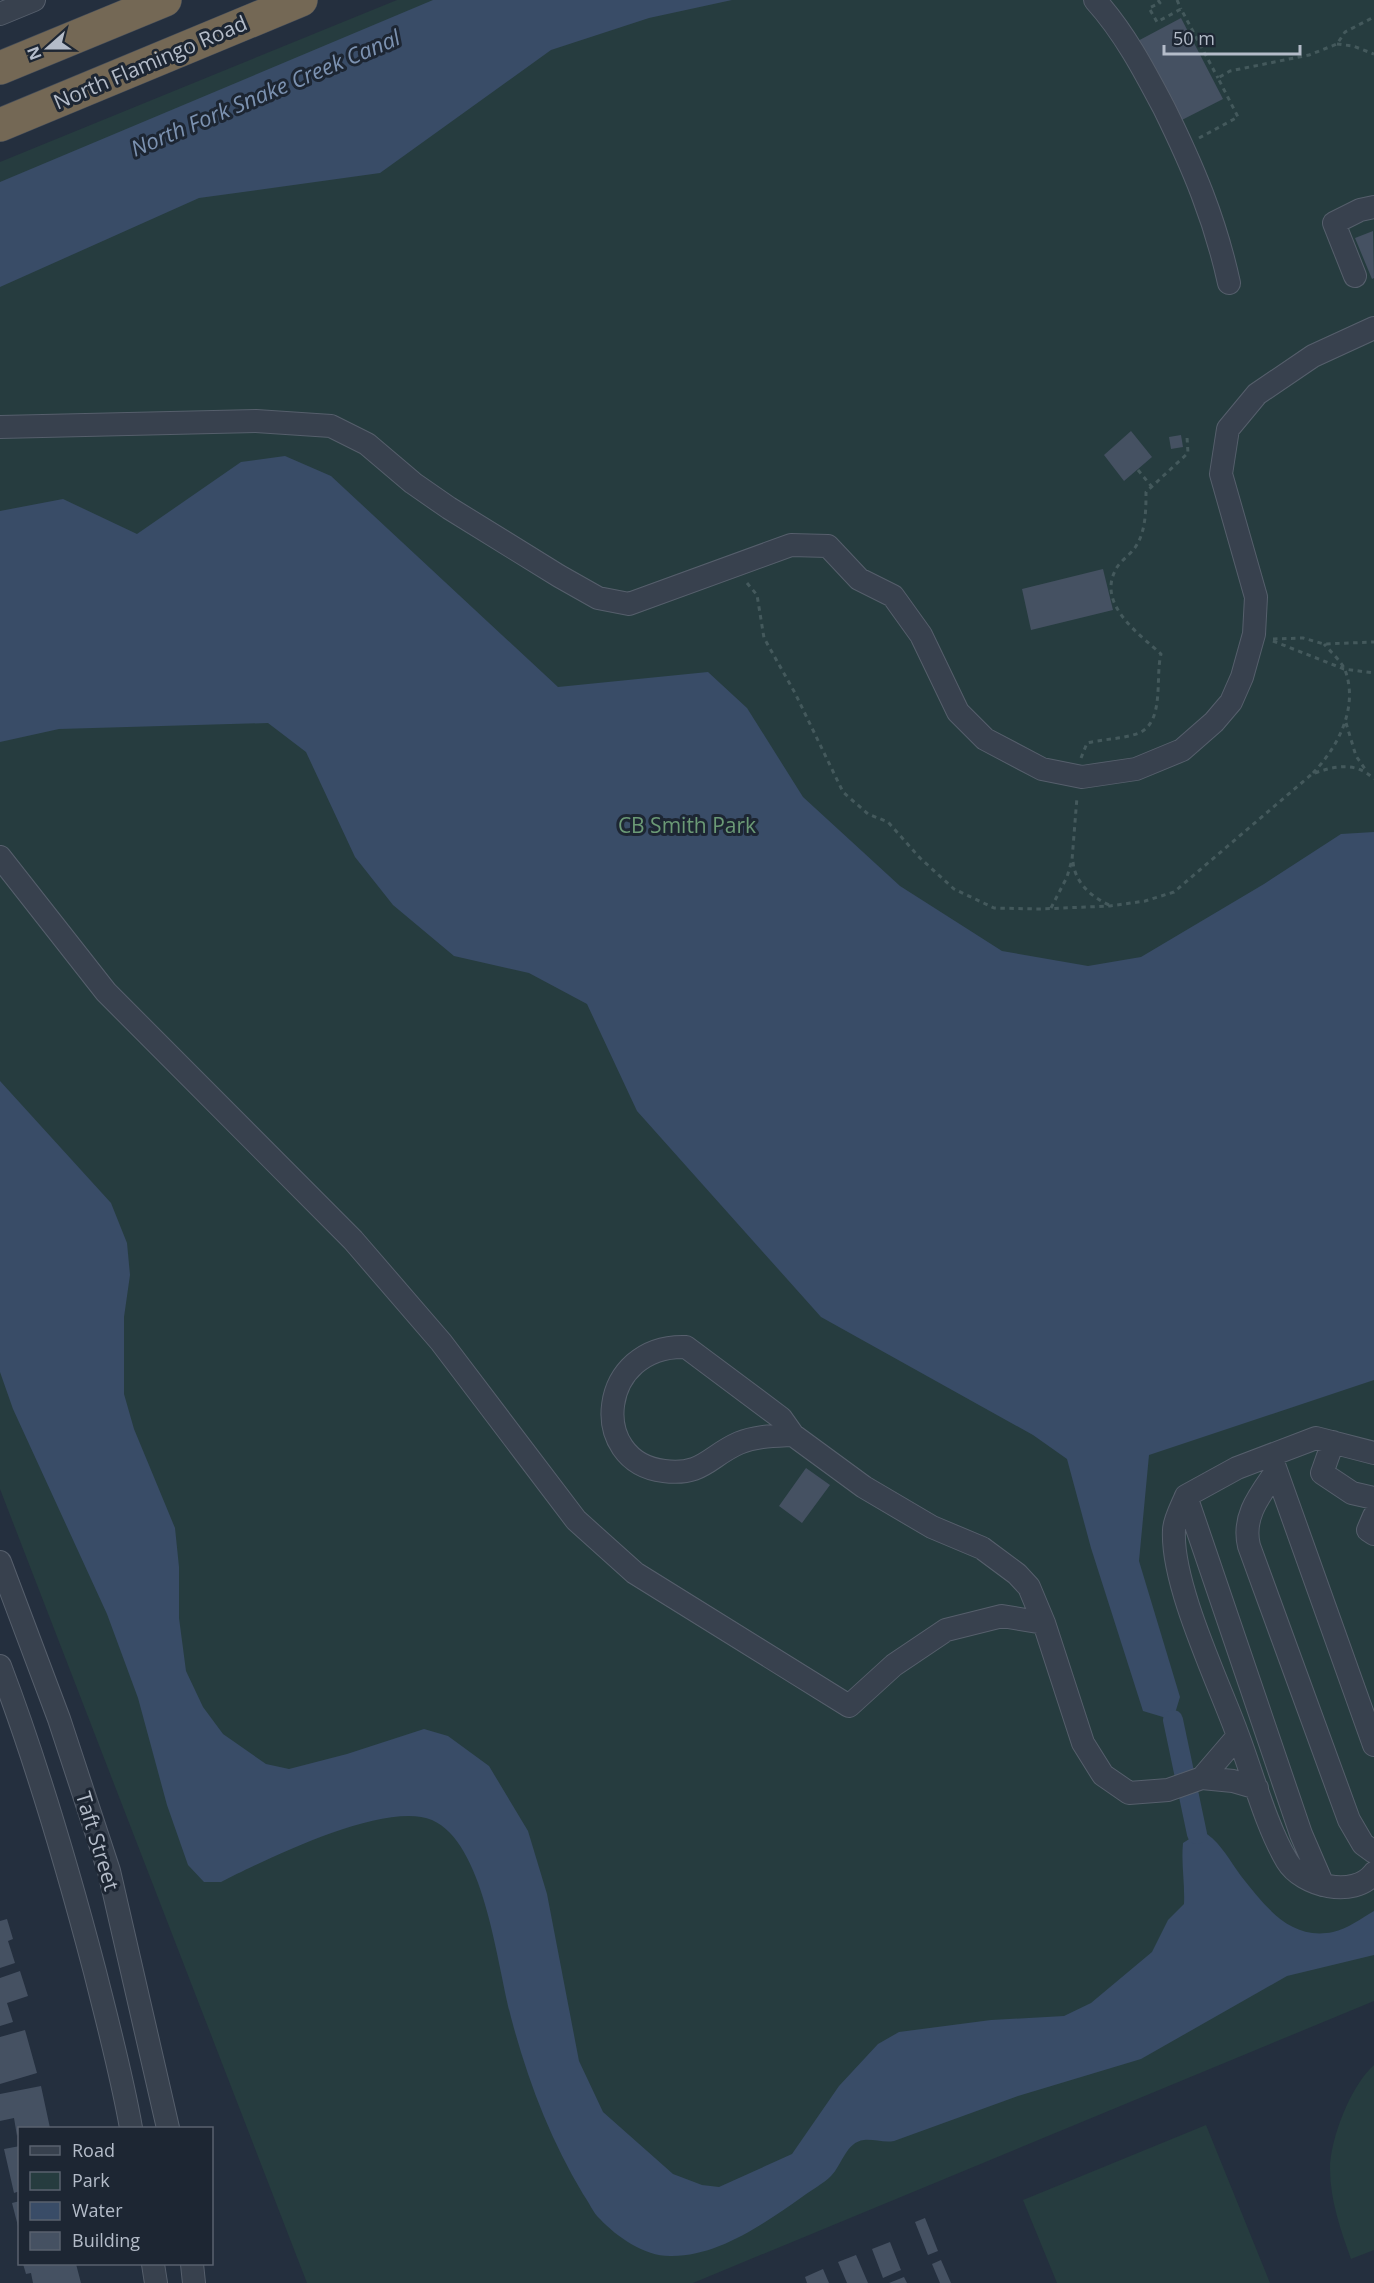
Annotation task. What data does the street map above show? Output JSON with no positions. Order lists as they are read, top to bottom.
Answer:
{
  "streets": {
    "highway": ["North Flamingo Road"],
    "street": ["Taft Street"]
  },
  "water": ["North Fork Snake Creek Canal"],
  "parks": ["CB Smith Park"],
  "legend": [
    "Road",
    "Park",
    "Water",
    "Building"
  ],
  "scale_bar": "50 m",
  "north": "left"
}
